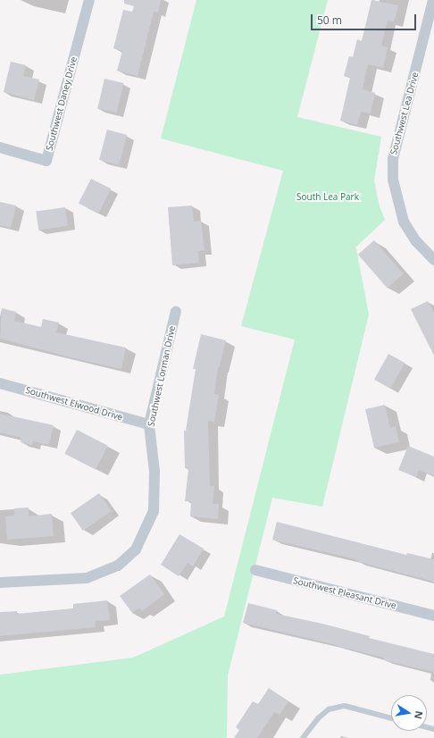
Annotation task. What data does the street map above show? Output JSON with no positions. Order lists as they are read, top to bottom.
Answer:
{
  "streets": {
    "street": [
      "Southwest Daney Drive",
      "Southwest Lea Drive",
      "Southwest Lorman Drive",
      "Southwest Elwood Drive",
      "Southwest Pleasant Drive"
    ]
  },
  "crossings": [
    ["Southwest Lorman Drive", "Southwest Elwood Drive"]
  ],
  "parks": ["South Lea Park"],
  "scale_bar": "50 m",
  "north": "right"
}
